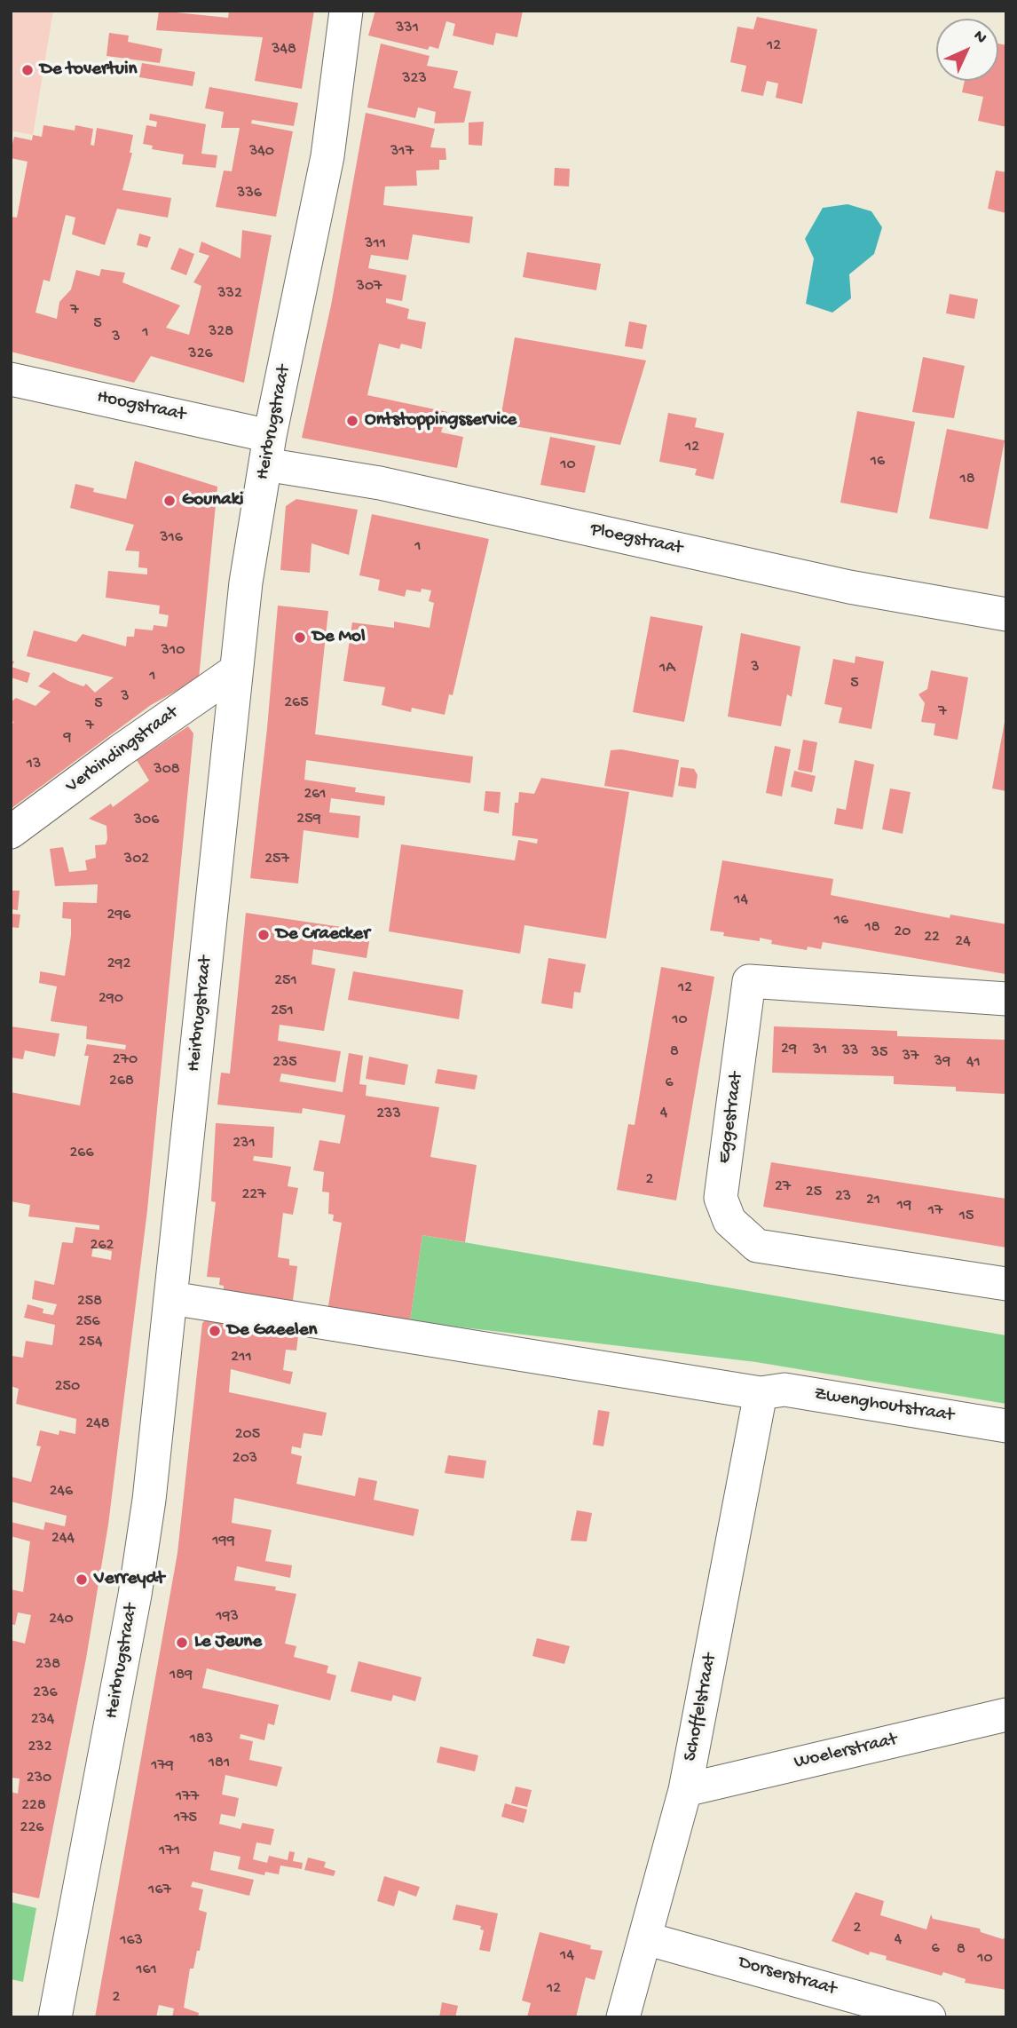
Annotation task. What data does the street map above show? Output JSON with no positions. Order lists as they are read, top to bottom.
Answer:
{
  "streets": {
    "street": [
      "Hoogstraat",
      "Heirbrugstraat",
      "Ploegstraat",
      "Verbindingstraat",
      "Eggestraat",
      "Zwenghoutstraat",
      "Schoffelstraat",
      "Woelerstraat",
      "Dorserstraat"
    ]
  },
  "crossings": [
    ["Hoogstraat", "Heirbrugstraat"],
    ["Hoogstraat", "Ploegstraat"],
    ["Heirbrugstraat", "Ploegstraat"],
    ["Heirbrugstraat", "Verbindingstraat"],
    ["Heirbrugstraat", "Zwenghoutstraat"],
    ["Zwenghoutstraat", "Schoffelstraat"],
    ["Schoffelstraat", "Woelerstraat"],
    ["Schoffelstraat", "Dorserstraat"]
  ],
  "places": [
    "De tovertuin",
    "Ontstoppingsservice",
    "Gounaki",
    "De Mol",
    "De Craecker",
    "De Gaeelen",
    "Verreydt",
    "Le Jeune"
  ],
  "house_numbers": [
    "331",
    "12",
    "348",
    "323",
    "340",
    "317",
    "336",
    "311",
    "307",
    "332",
    "7",
    "5",
    "328",
    "1",
    "3",
    "326",
    "12",
    "16",
    "10",
    "18",
    "316",
    "1",
    "310",
    "3",
    "1A",
    "1",
    "5",
    "3",
    "265",
    "5",
    "7",
    "7",
    "9",
    "13",
    "308",
    "261",
    "259",
    "306",
    "302",
    "257",
    "14",
    "296",
    "16",
    "18",
    "20",
    "22",
    "24",
    "292",
    "251",
    "12",
    "290",
    "251",
    "10",
    "29",
    "31",
    "33",
    "8",
    "35",
    "37",
    "270",
    "39",
    "235",
    "41",
    "268",
    "6",
    "4",
    "233",
    "231",
    "266",
    "2",
    "27",
    "25",
    "227",
    "23",
    "21",
    "19",
    "17",
    "15",
    "262",
    "258",
    "256",
    "254",
    "211",
    "250",
    "248",
    "205",
    "203",
    "246",
    "244",
    "199",
    "193",
    "240",
    "238",
    "189",
    "236",
    "234",
    "183",
    "232",
    "181",
    "179",
    "230",
    "177",
    "228",
    "175",
    "226",
    "171",
    "167",
    "2",
    "4",
    "163",
    "6",
    "8",
    "14",
    "10",
    "161",
    "12",
    "2"
  ],
  "north": "top right"
}
